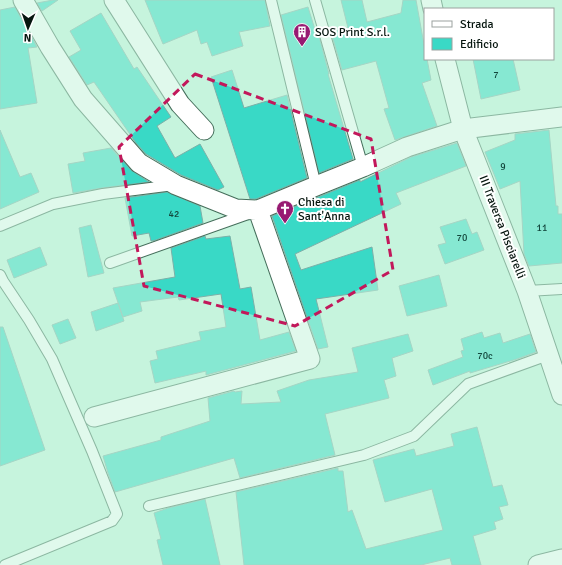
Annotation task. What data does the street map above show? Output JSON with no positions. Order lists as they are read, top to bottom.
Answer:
{
  "streets": {
    "street": ["III Traversa Pisciarelli"]
  },
  "places": {
    "building": ["SOS Print S.r.l."],
    "church": ["Chiesa di Sant'Anna"]
  },
  "house_numbers": [
    "7",
    "9",
    "42",
    "11",
    "70",
    "70c"
  ],
  "legend": ["Strada", "Edificio"],
  "north": "bottom"
}
